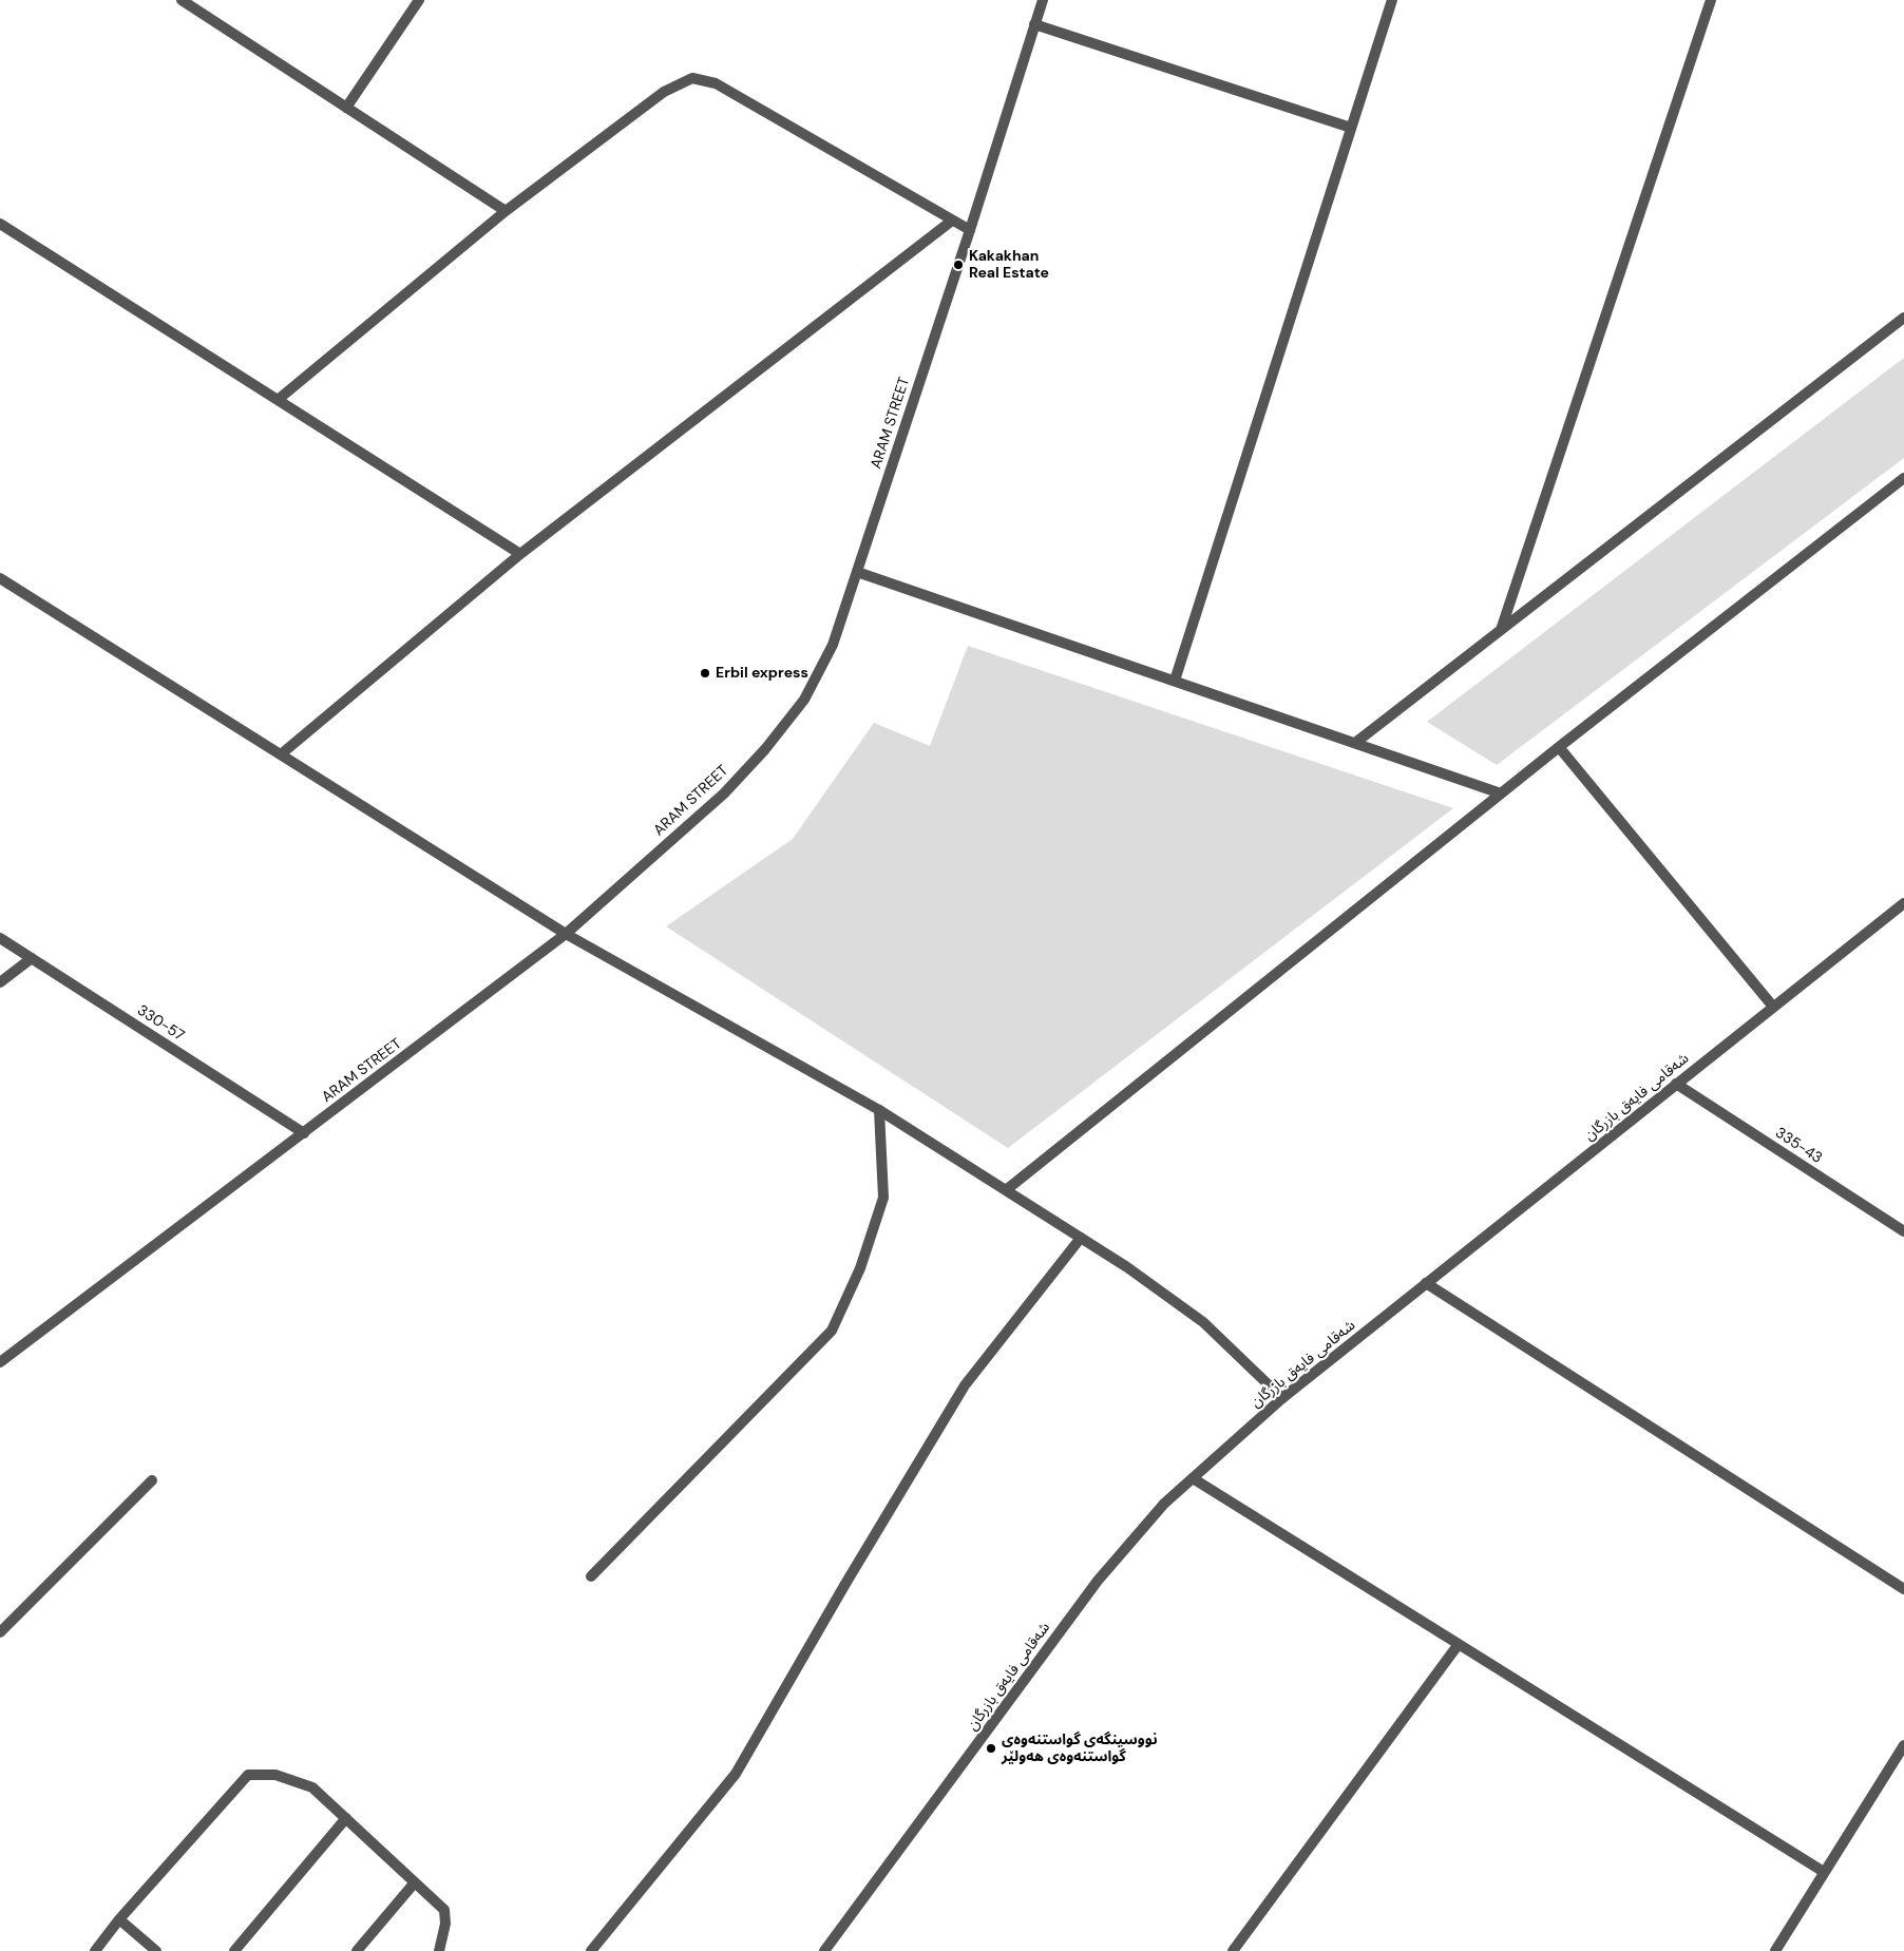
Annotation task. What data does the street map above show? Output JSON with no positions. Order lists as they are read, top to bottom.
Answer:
{
  "streets": {
    "street": [
      "ARAM STREET",
      "330-57",
      "شەقامی فایەق بازرگان",
      "335-43"
    ]
  },
  "crossings": [
    ["ARAM STREET", "330-57"],
    ["شەقامی فایەق بازرگان", "335-43"]
  ],
  "places": ["Kakakhan Real Estate", "Erbil express", "نووسینگەی گواستنەوەی گواستنەوەی هەولێر"]
}
